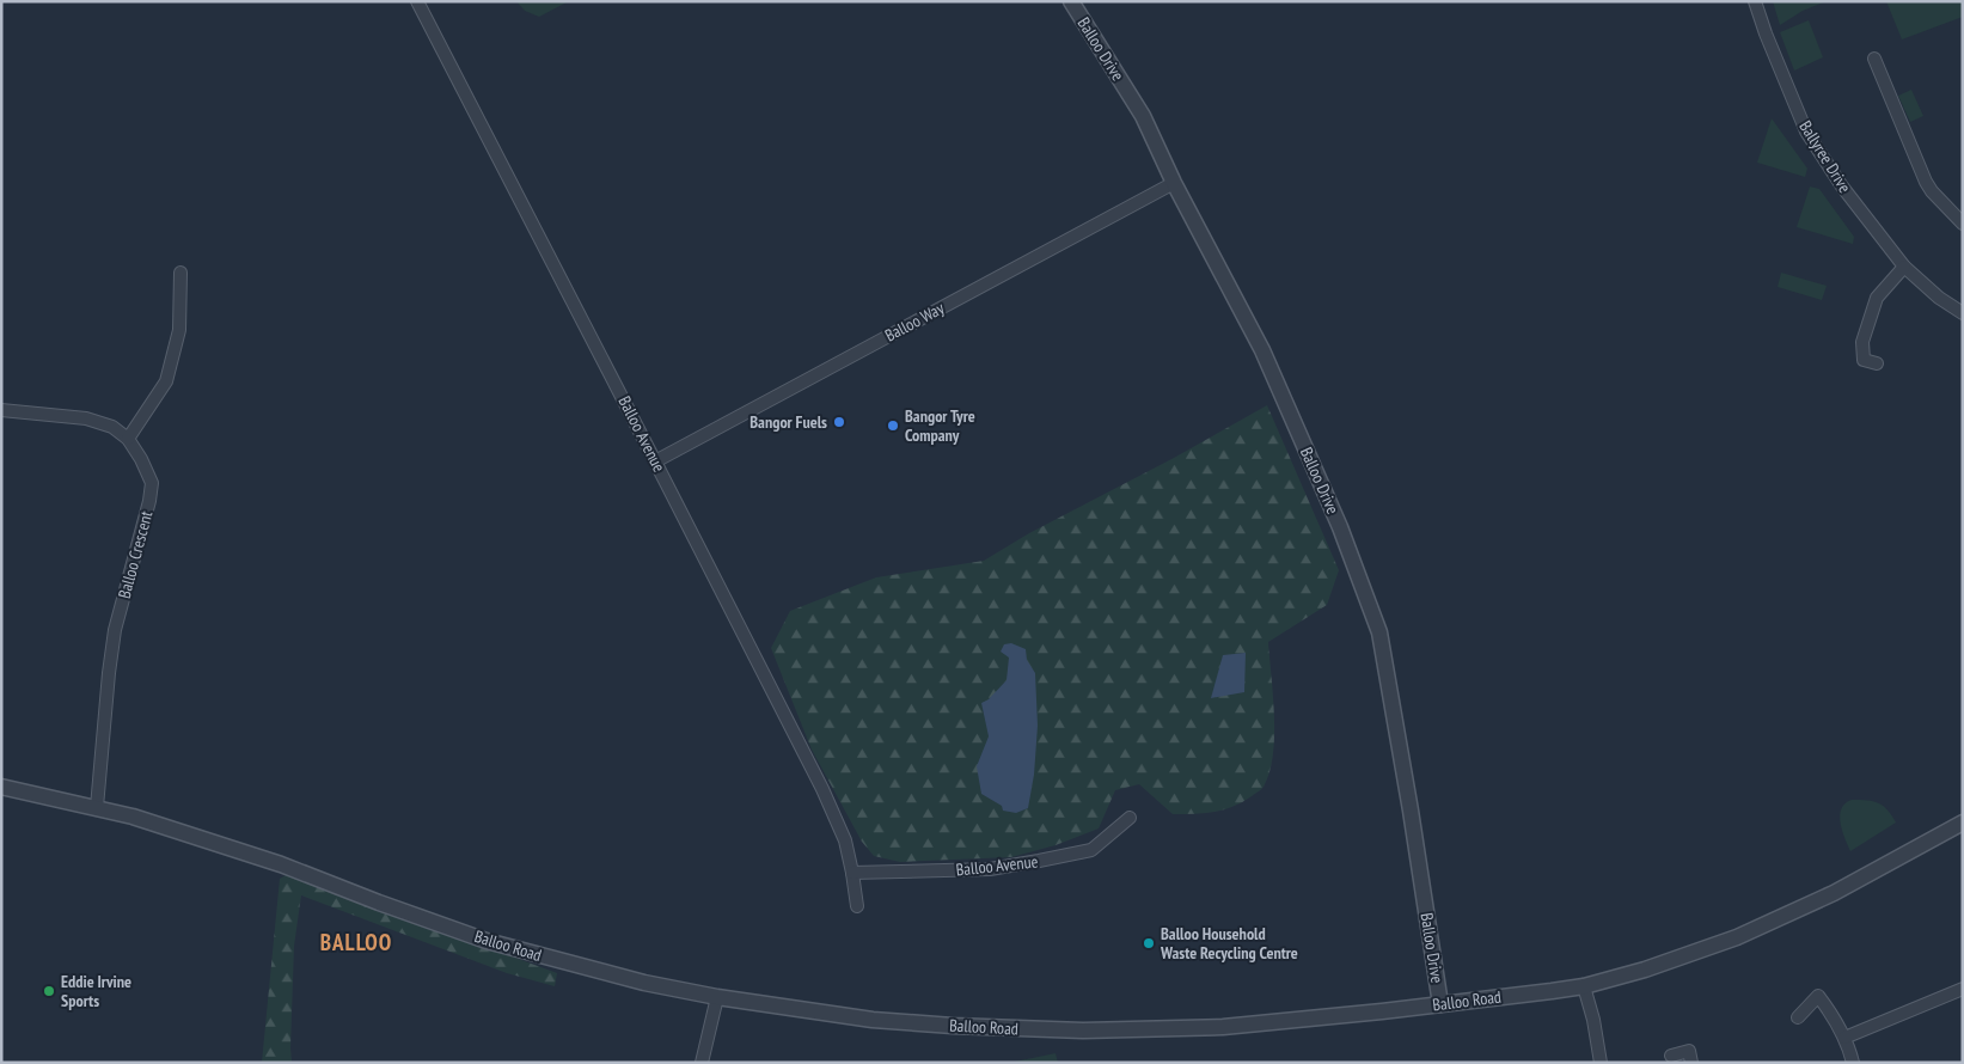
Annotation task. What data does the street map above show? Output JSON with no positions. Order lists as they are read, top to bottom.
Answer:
{
  "streets": {
    "street": [
      "Balloo Drive",
      "Ballyree Drive",
      "Balloo Way",
      "Balloo Avenue",
      "Balloo Crescent",
      "Balloo Road"
    ]
  },
  "crossings": [
    ["Balloo Drive", "Balloo Way"],
    ["Balloo Drive", "Balloo Road"],
    ["Balloo Way", "Balloo Avenue"],
    ["Balloo Crescent", "Balloo Road"]
  ],
  "districts": ["BALLOO"],
  "places": [
    "Bangor Fuels",
    "Bangor Tyre Company",
    "Balloo Household Waste Recycling Centre",
    "Eddie Irvine Sports"
  ]
}
